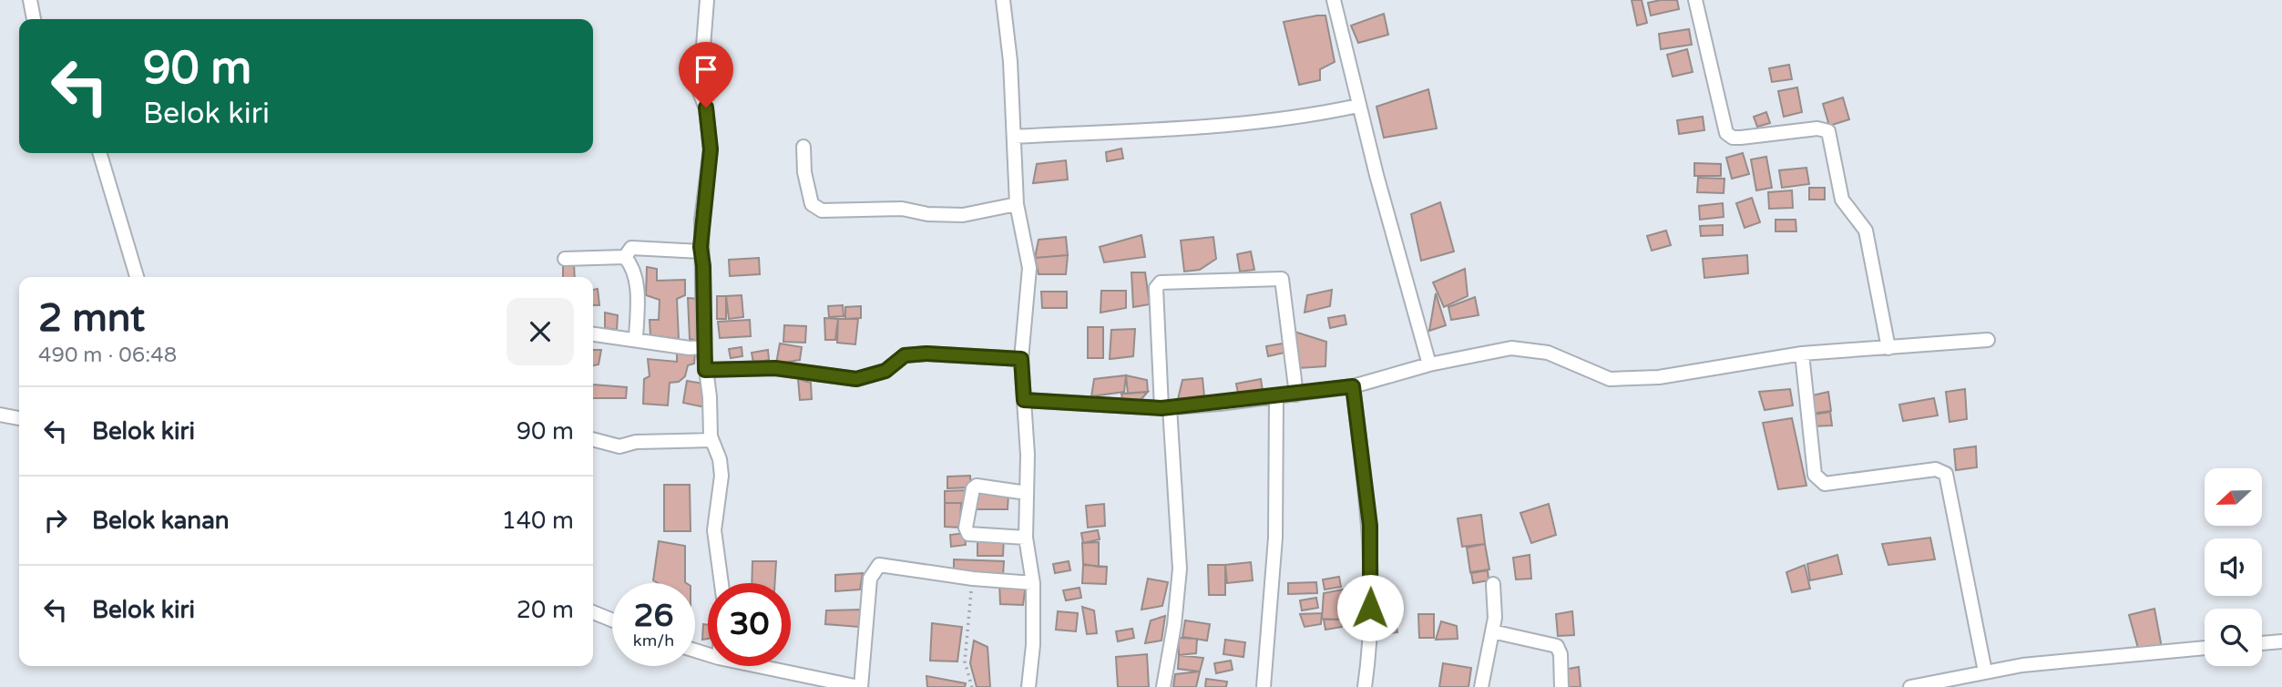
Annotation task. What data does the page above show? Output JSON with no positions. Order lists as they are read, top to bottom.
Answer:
{
  "north": "left",
  "page": {
    "turn": ["90 m", "Belok kiri"],
    "heading": ["2 mnt", "490 m · 06:48"],
    "list": [
      {
        "name": "Belok kiri",
        "value": "90 m"
      },
      {
        "name": "Belok kanan",
        "value": "140 m"
      },
      {
        "name": "Belok kiri",
        "value": "20 m"
      }
    ],
    "speed": "26 km/h",
    "limit": "30"
  }
}
